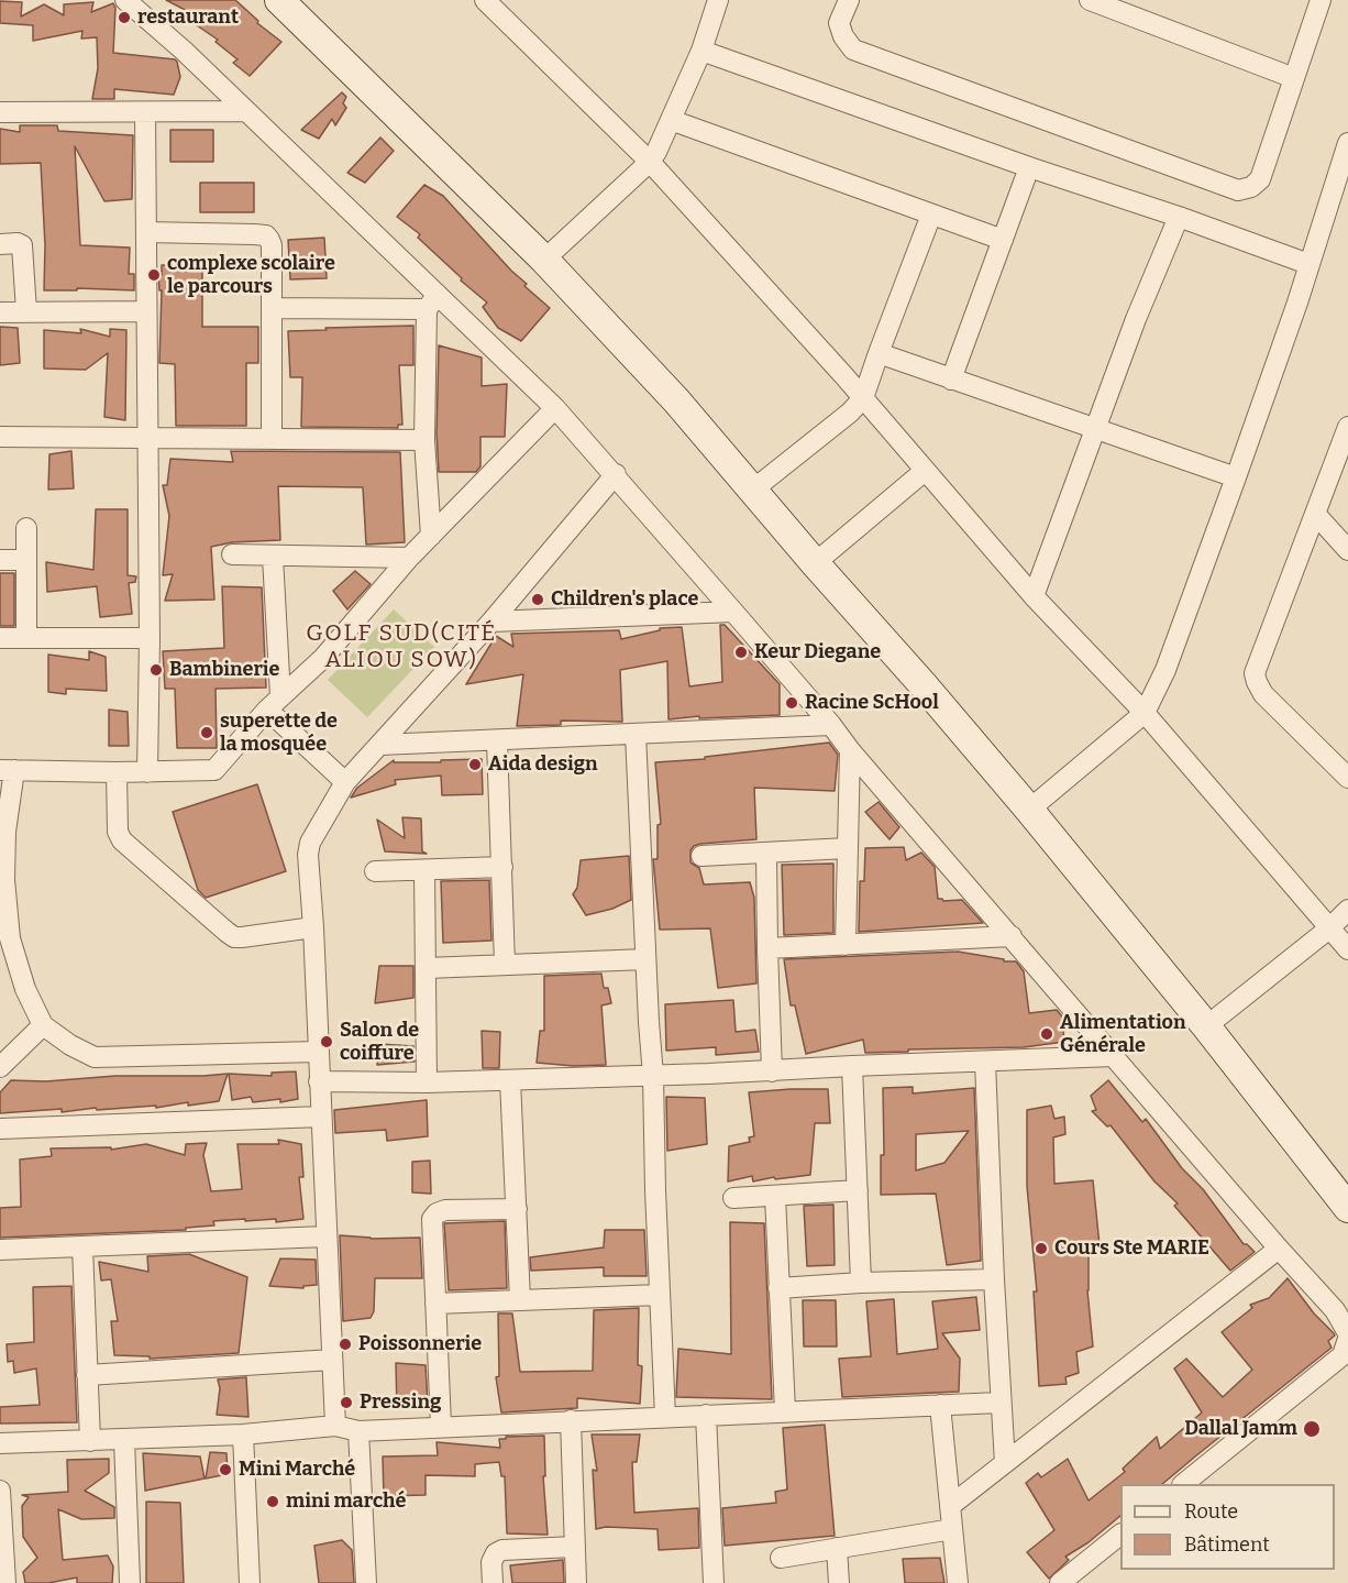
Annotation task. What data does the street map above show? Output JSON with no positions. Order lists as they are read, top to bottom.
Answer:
{
  "districts": ["GOLF SUD(CITÉ ALIOU SOW)"],
  "places": [
    "restaurant",
    "complexe scolaire le parcours",
    "Children's place",
    "Keur Diegane",
    "Bambinerie",
    "Racine ScHool",
    "superette de la mosquée",
    "Aida design",
    "Alimentation Générale",
    "Salon de coiffure",
    "Cours Ste MARIE",
    "Poissonnerie",
    "Pressing",
    "Dallal Jamm",
    "Mini Marché",
    "mini marché"
  ],
  "legend": ["Route", "Bâtiment"]
}
